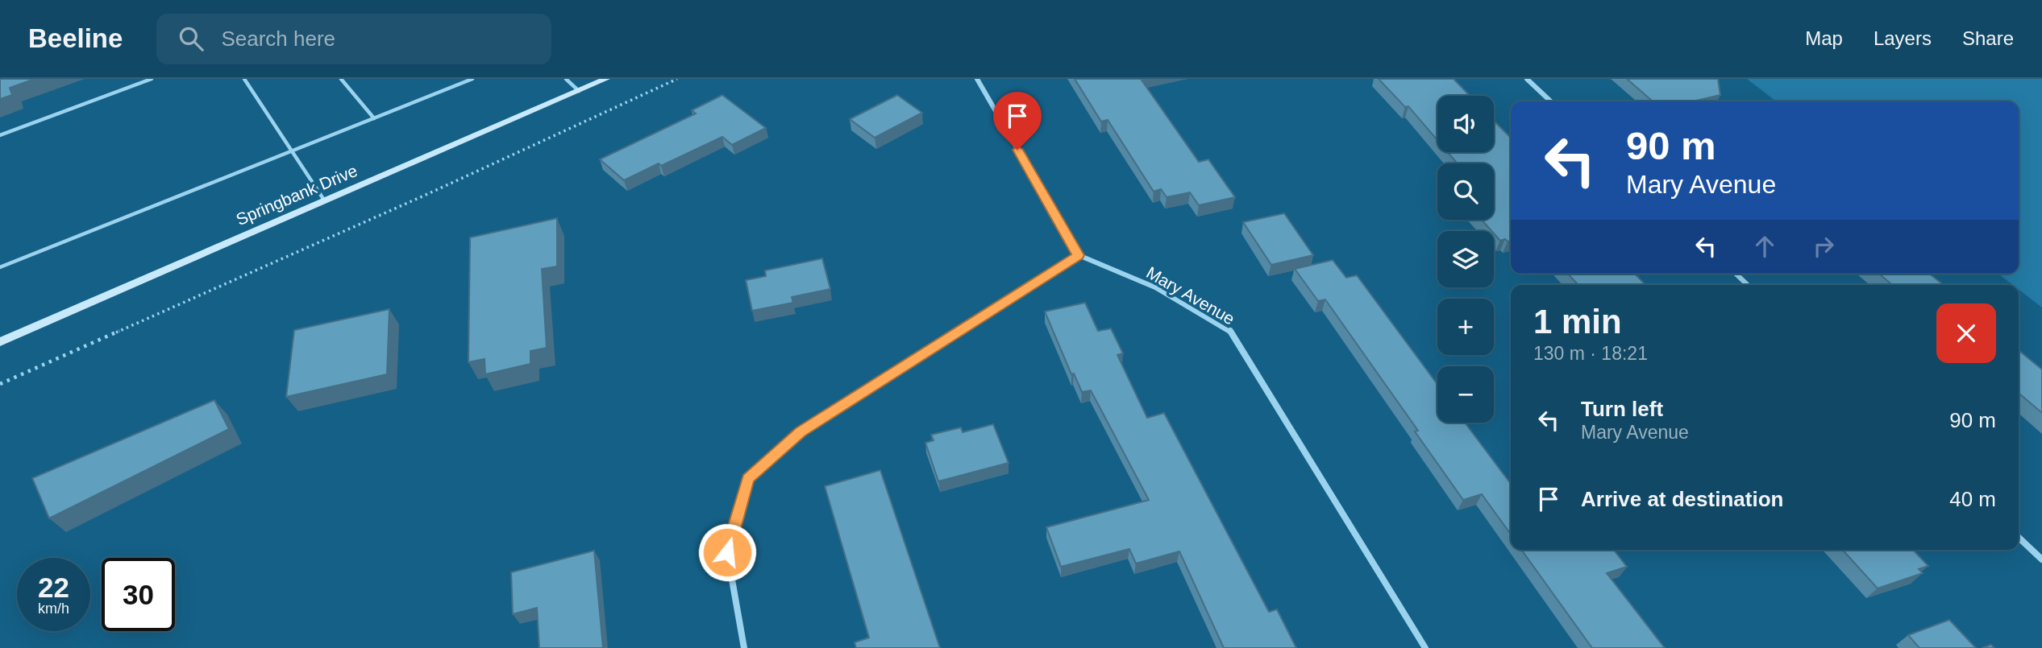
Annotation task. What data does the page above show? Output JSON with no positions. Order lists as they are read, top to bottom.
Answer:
{
  "streets": {
    "main road": ["Springbank Drive"],
    "street": ["Mary Avenue"]
  },
  "page": {
    "header": "Beeline",
    "search": "Search here",
    "nav": ["Map", "Layers", "Share"],
    "map_buttons": ["+", "−"],
    "turn": ["90 m", "Mary Avenue"],
    "heading": ["1 min", "130 m · 18:21"],
    "list": [
      {
        "name": "Turn left",
        "note": "Mary Avenue",
        "value": "90 m"
      },
      {
        "name": "Arrive at destination",
        "value": "40 m"
      }
    ],
    "speed": "22 km/h",
    "limit": "30"
  }
}
